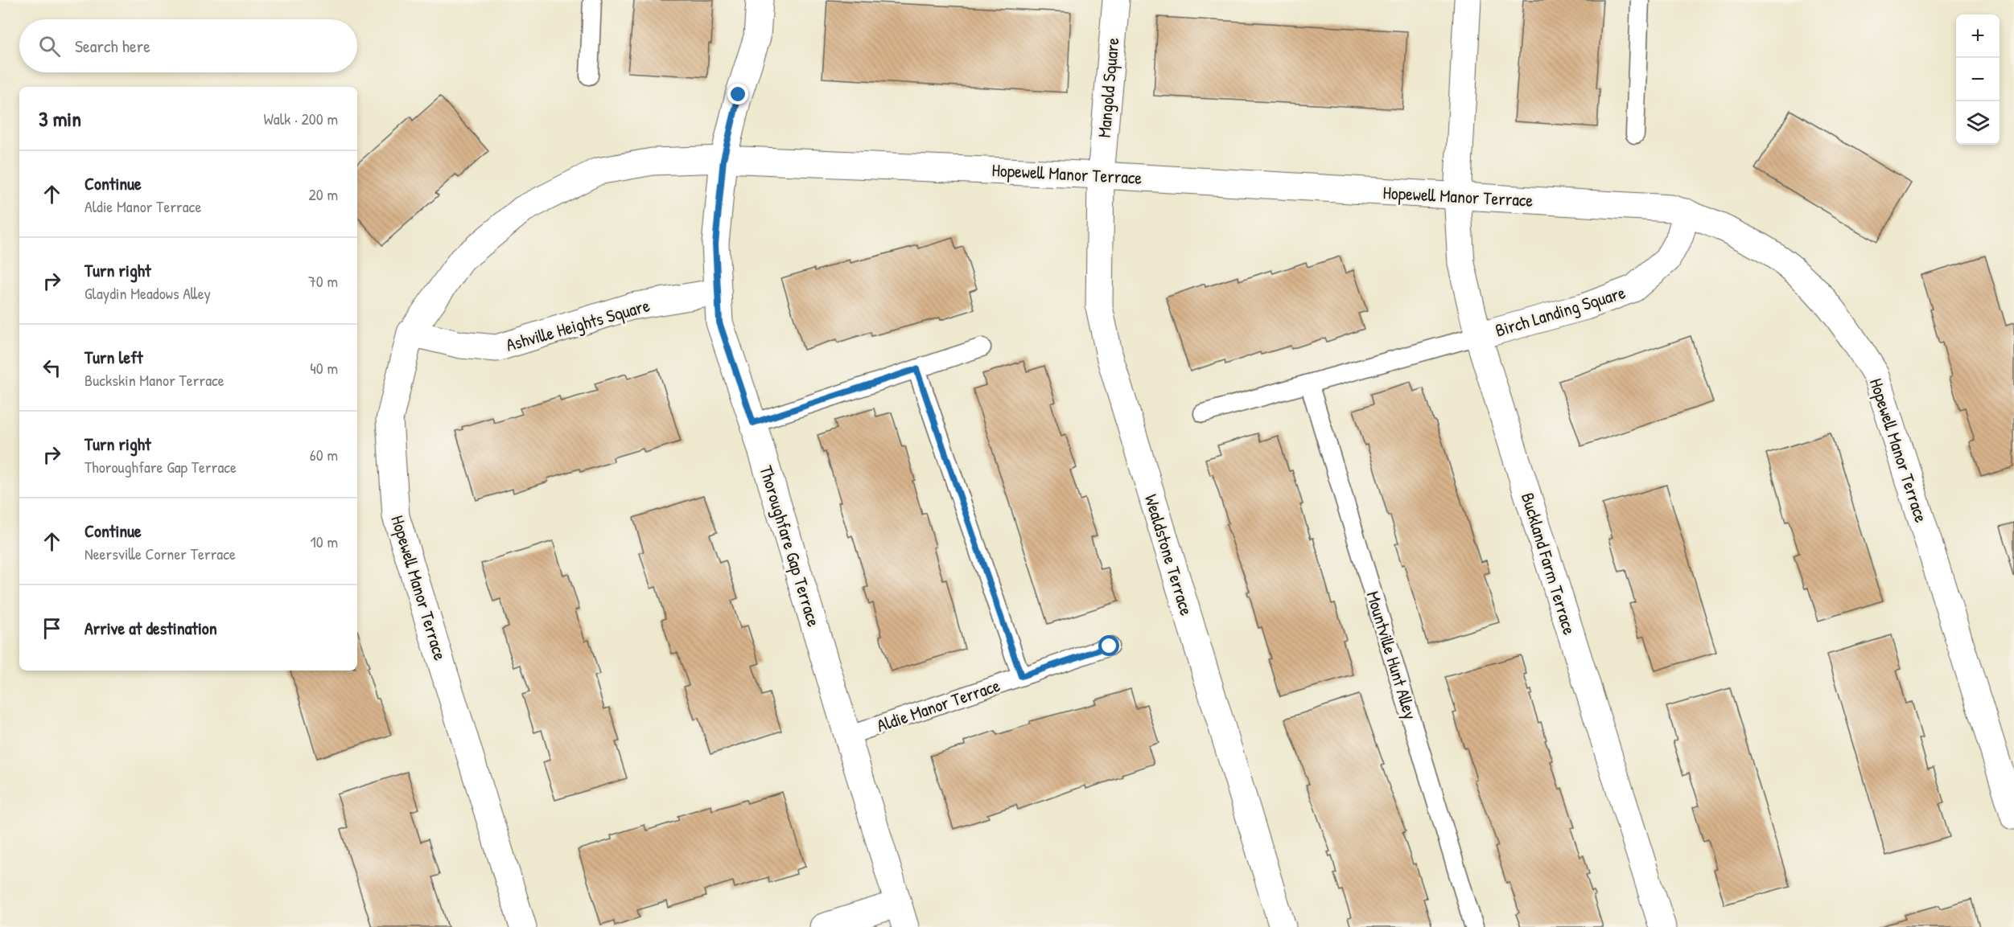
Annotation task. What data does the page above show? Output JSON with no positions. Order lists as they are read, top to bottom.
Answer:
{
  "streets": {
    "street": [
      "Mangold Square",
      "Hopewell Manor Terrace",
      "Birch Landing Square",
      "Ashville Heights Square",
      "Thoroughfare Gap Terrace",
      "Wealdstone Terrace",
      "Buckland Farm Terrace"
    ],
    "lane": ["Mountville Hunt Alley", "Aldie Manor Terrace"]
  },
  "crossings": [
    ["Mangold Square", "Hopewell Manor Terrace"],
    ["Mangold Square", "Wealdstone Terrace"],
    ["Hopewell Manor Terrace", "Birch Landing Square"],
    ["Hopewell Manor Terrace", "Ashville Heights Square"],
    ["Hopewell Manor Terrace", "Thoroughfare Gap Terrace"],
    ["Hopewell Manor Terrace", "Wealdstone Terrace"],
    ["Hopewell Manor Terrace", "Buckland Farm Terrace"],
    ["Birch Landing Square", "Buckland Farm Terrace"],
    ["Ashville Heights Square", "Thoroughfare Gap Terrace"],
    ["Thoroughfare Gap Terrace", "Aldie Manor Terrace"]
  ],
  "page": {
    "map_buttons": ["+", "−"],
    "search": "Search here",
    "heading": ["3 min", "Walk · 200 m"],
    "list": [
      ["Continue", "Aldie Manor Terrace", "20 m"],
      ["Turn right", "Glaydin Meadows Alley", "70 m"],
      ["Turn left", "Buckskin Manor Terrace", "40 m"],
      ["Turn right", "Thoroughfare Gap Terrace", "60 m"],
      ["Continue", "Neersville Corner Terrace", "10 m"],
      "Arrive at destination"
    ]
  }
}
